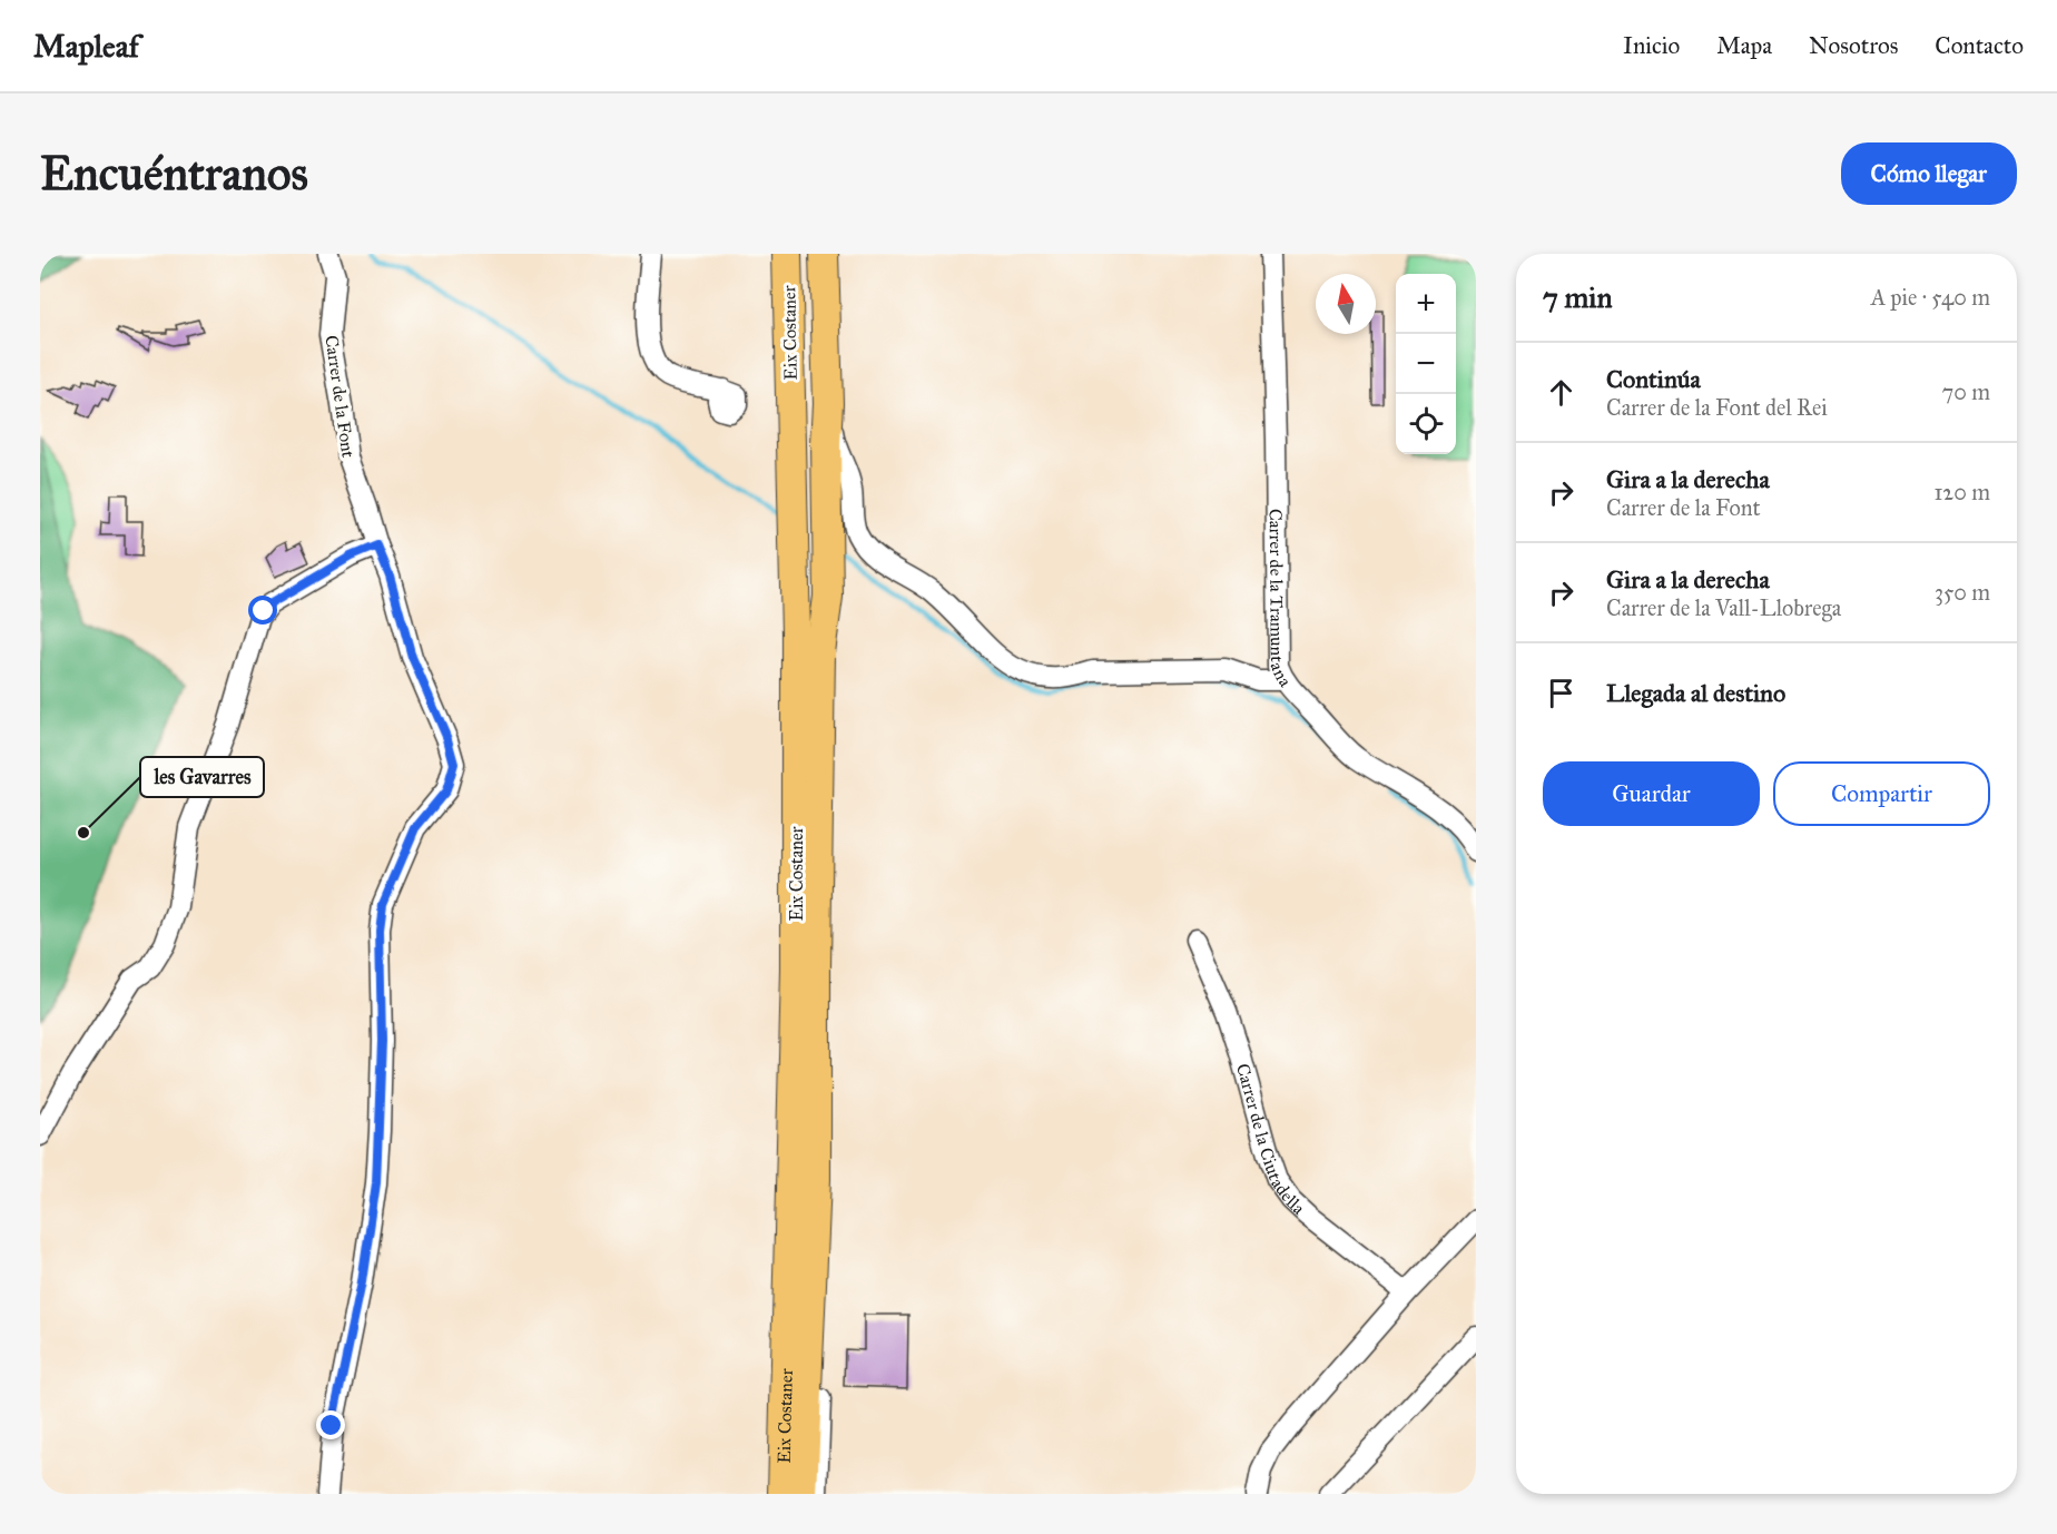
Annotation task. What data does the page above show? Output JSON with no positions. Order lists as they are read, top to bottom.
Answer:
{
  "streets": {
    "highway": ["Eix Costaner"],
    "street": ["Carrer de la Font", "Carrer de la Tramuntana", "Carrer de la Ciutadella"]
  },
  "places": ["les Gavarres"],
  "north": "top",
  "page": {
    "header": "Mapleaf",
    "nav": [
      "Inicio",
      "Mapa",
      "Nosotros",
      "Contacto"
    ],
    "buttons": [
      "Cómo llegar",
      ["Guardar", "Compartir"]
    ],
    "title": "Encuéntranos",
    "heading": ["7 min", "A pie · 540 m"],
    "map_buttons": ["+", "−"],
    "list": [
      ["Continúa", "Carrer de la Font del Rei", "70 m"],
      ["Gira a la derecha", "Carrer de la Font", "120 m"],
      ["Gira a la derecha", "Carrer de la Vall-Llobrega", "350 m"],
      "Llegada al destino"
    ]
  }
}
